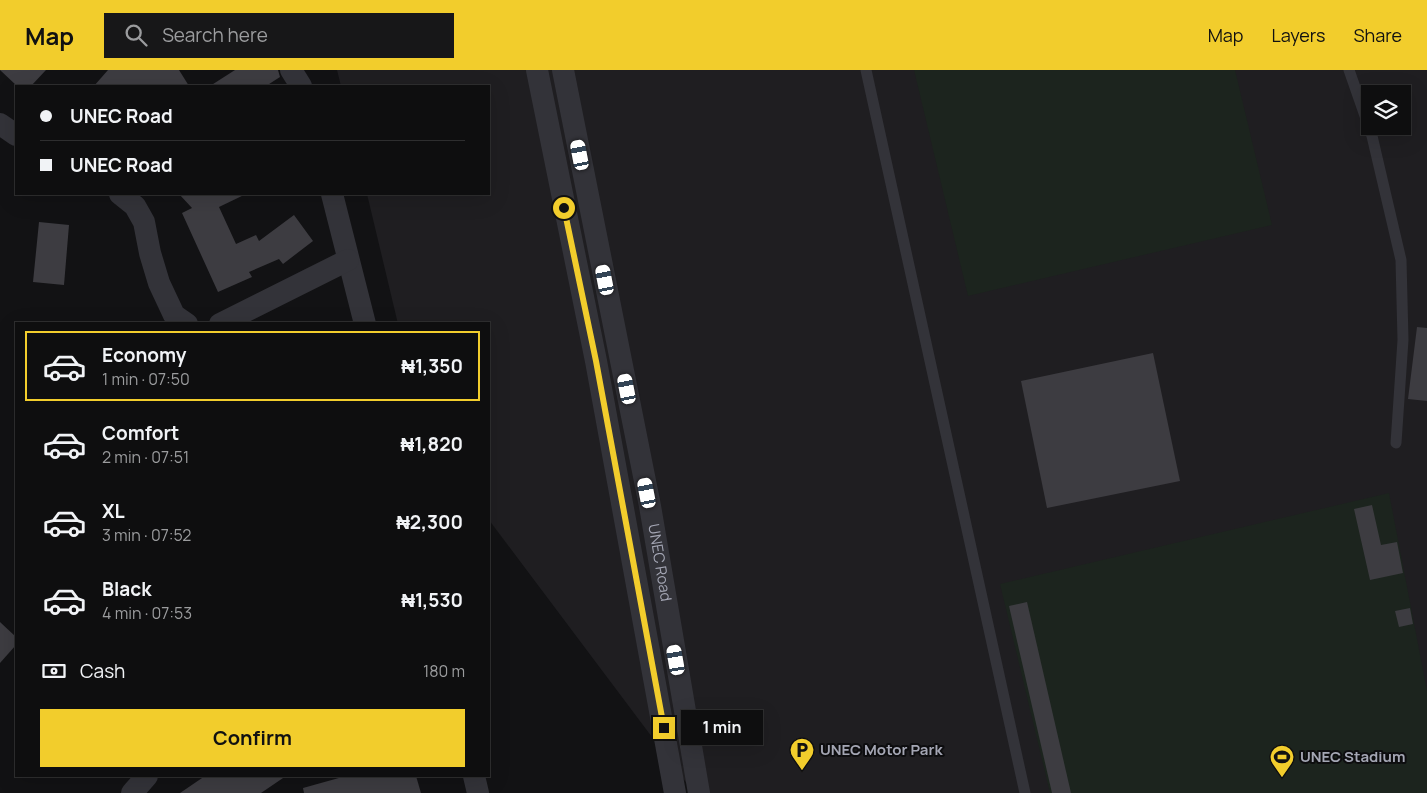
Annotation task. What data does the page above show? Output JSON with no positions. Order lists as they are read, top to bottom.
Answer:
{
  "streets": {
    "street": ["UNEC Road"]
  },
  "places": {
    "parking": ["UNEC Motor Park"],
    "sports": ["UNEC Stadium"]
  },
  "page": {
    "header": "Map",
    "search": "Search here",
    "nav": ["Map", "Layers", "Share"],
    "banner": ["UNEC Road", "UNEC Road"],
    "list": [
      {
        "name": "Economy",
        "note": "1 min · 07:50",
        "value": "₦1,350"
      },
      {
        "name": "Comfort",
        "note": "2 min · 07:51",
        "value": "₦1,820"
      },
      {
        "name": "XL",
        "note": "3 min · 07:52",
        "value": "₦2,300"
      },
      {
        "name": "Black",
        "note": "4 min · 07:53",
        "value": "₦1,530"
      }
    ],
    "pay": ["Cash", "180 m"],
    "buttons": "Confirm",
    "bubble": "1 min"
  }
}
